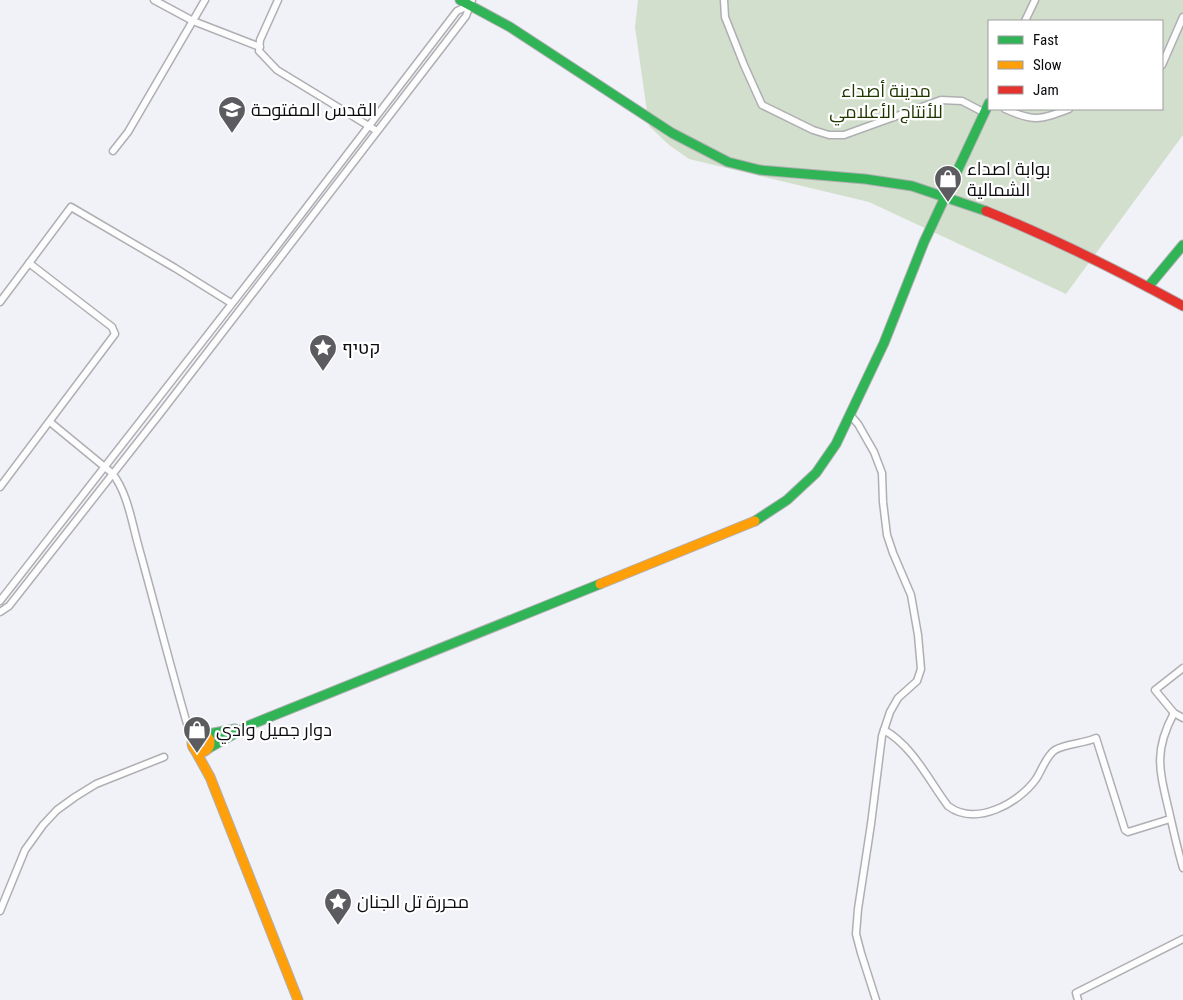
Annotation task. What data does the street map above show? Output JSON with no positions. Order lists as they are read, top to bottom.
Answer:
{
  "parks": ["مدينة أصداء للأنتاج الأعلامي"],
  "places": {
    "school or university": ["القدس المفتوحة"],
    "shop": ["بوابة اصداء الشمالية", "دوار جميل وادي"],
    "place": ["קטיף", "محررة تل الجنان"]
  },
  "legend": ["Fast", "Slow", "Jam"]
}
